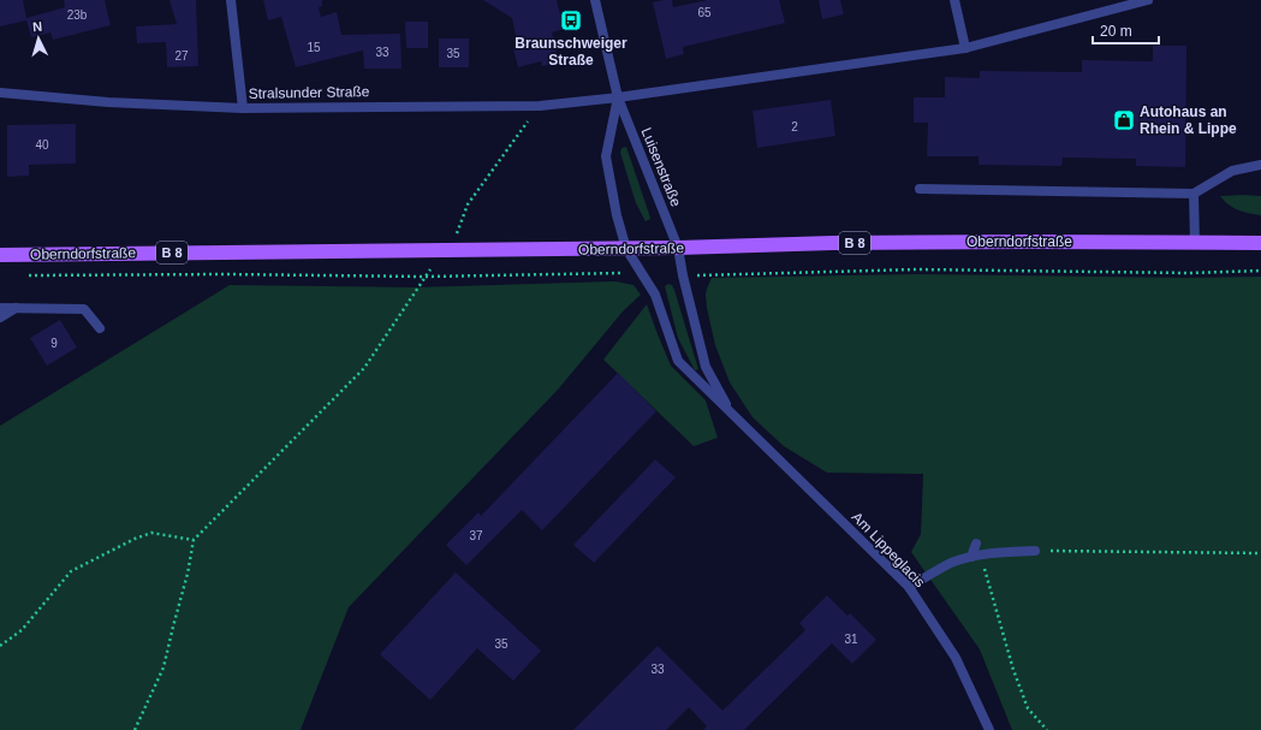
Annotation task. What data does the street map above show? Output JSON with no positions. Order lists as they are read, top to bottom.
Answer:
{
  "streets": {
    "main road": ["Oberndorfstraße", "B 8"],
    "street": ["Stralsunder Straße", "Luisenstraße", "Am Lippeglacis"]
  },
  "crossings": [
    ["Stralsunder Straße", "Luisenstraße"],
    ["Luisenstraße", "Oberndorfstraße"],
    ["Luisenstraße", "Am Lippeglacis"],
    ["Oberndorfstraße", "Am Lippeglacis"]
  ],
  "places": {
    "bus stop": ["Braunschweiger Straße"],
    "shop": ["Autohaus an Rhein & Lippe"]
  },
  "house_numbers": [
    "65",
    "23b",
    "15",
    "33",
    "35",
    "27",
    "2",
    "40",
    "9",
    "37",
    "31",
    "35",
    "33"
  ],
  "scale_bar": "20 m",
  "north": "top"
}
